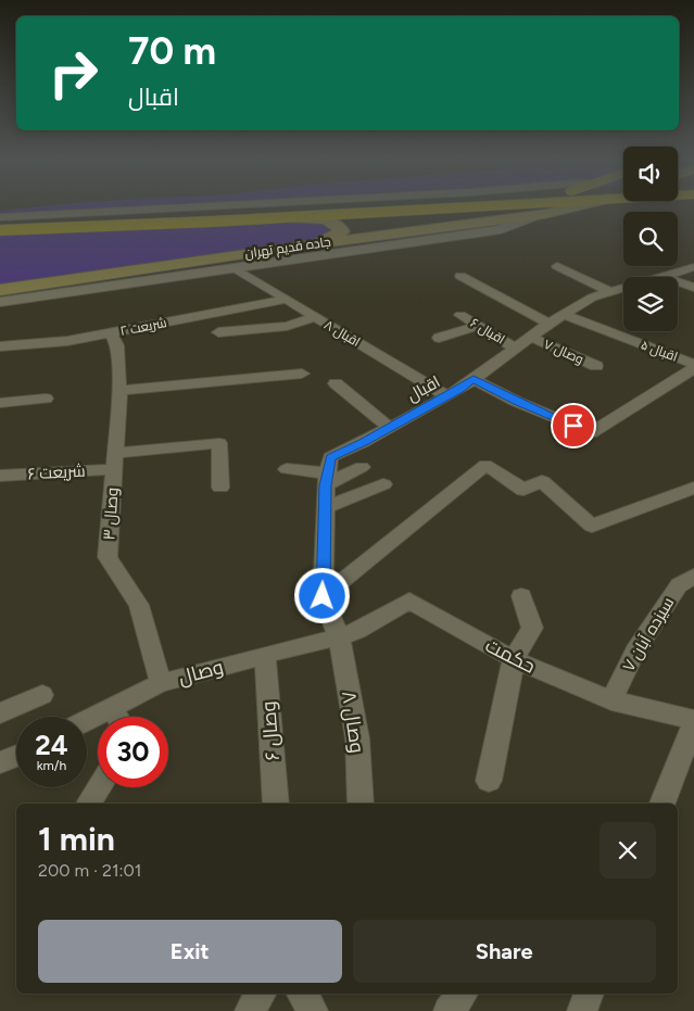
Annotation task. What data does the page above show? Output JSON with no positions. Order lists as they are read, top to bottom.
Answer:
{
  "streets": {
    "main road": ["جاده قدیم تهران"],
    "street": [
      "شریعت ۲",
      "اقبال ۶",
      "اقبال ۸",
      "اقبال ۵",
      "وصال ۷",
      "اقبال",
      "شریعت ۶",
      "وصال ۳",
      "سیزده آبان ۷",
      "حکمت",
      "وصال",
      "وصال ۸",
      "وصال ۶"
    ]
  },
  "crossings": [
    ["شریعت ۲", "اقبال ۸"],
    ["شریعت ۲", "وصال ۳"],
    ["اقبال ۶", "اقبال"],
    ["اقبال ۸", "اقبال"],
    ["اقبال ۵", "اقبال"],
    ["وصال ۷", "اقبال"],
    ["اقبال", "حکمت"],
    ["اقبال", "وصال"],
    ["اقبال", "وصال ۸"],
    ["شریعت ۶", "وصال ۳"],
    ["وصال ۳", "وصال"],
    ["سیزده آبان ۷", "حکمت"],
    ["حکمت", "وصال"],
    ["حکمت", "وصال ۸"],
    ["وصال", "وصال ۸"],
    ["وصال", "وصال ۶"]
  ],
  "page": {
    "turn": ["70 m", "اقبال"],
    "speed": "24 km/h",
    "limit": "30",
    "heading": ["1 min", "200 m · 21:01"],
    "buttons": ["Exit", "Share"]
  }
}
